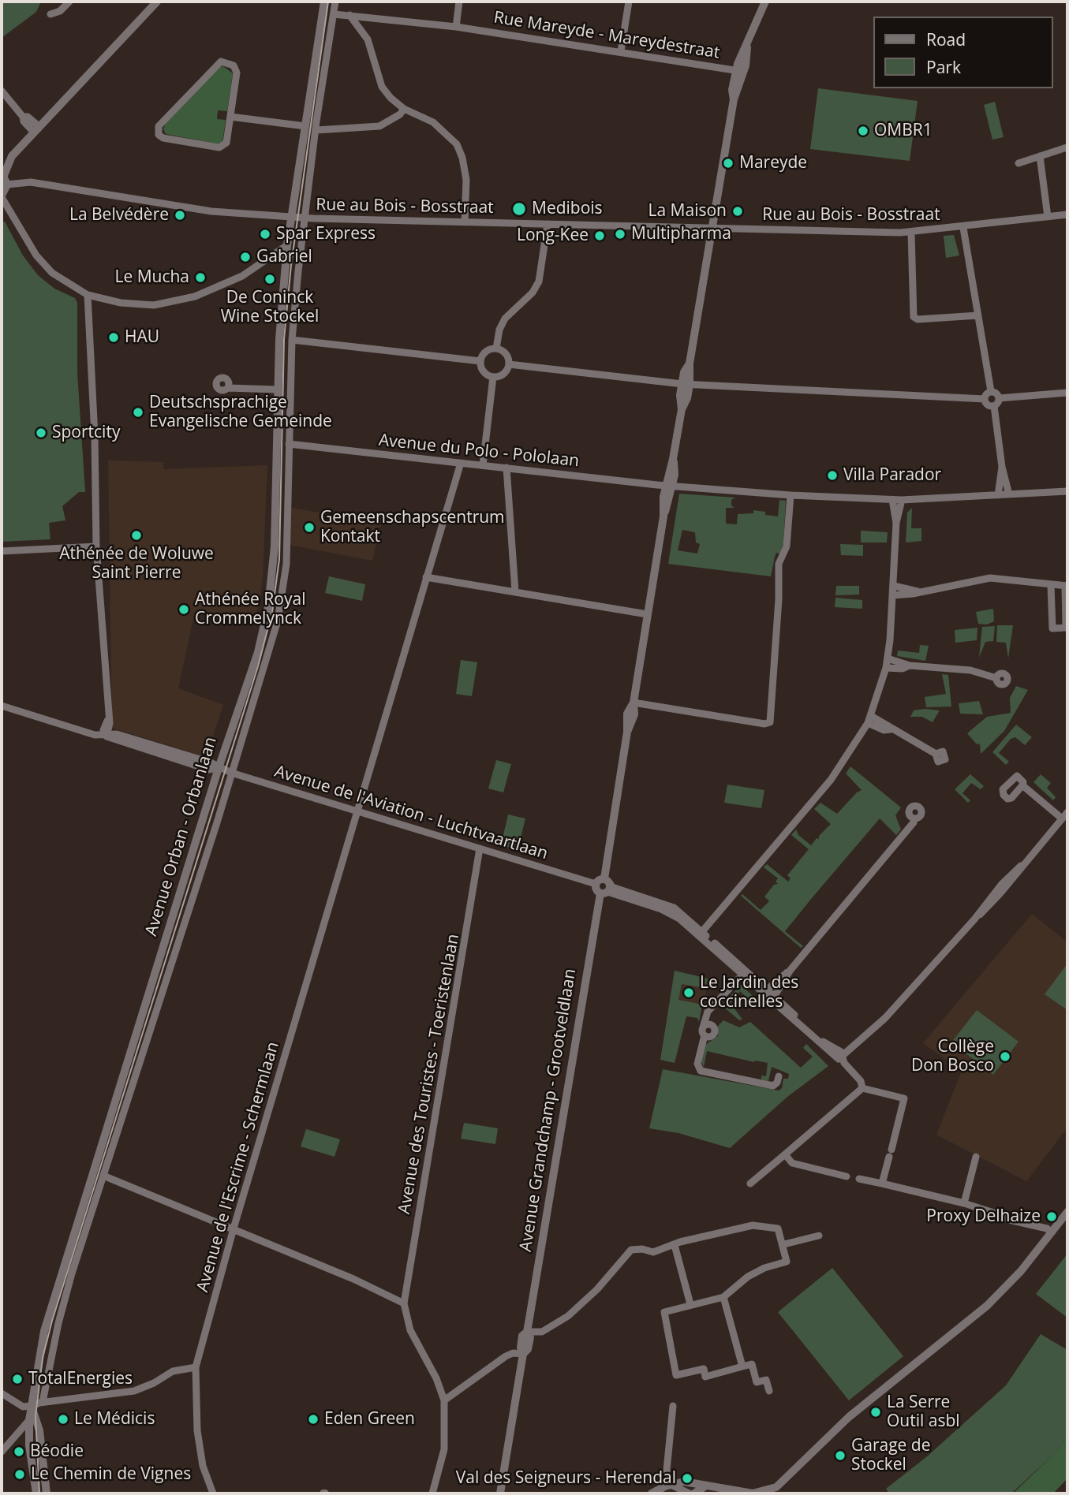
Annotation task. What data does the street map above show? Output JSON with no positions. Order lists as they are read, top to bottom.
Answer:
{
  "streets": {
    "street": [
      "Rue Mareyde - Mareydestraat",
      "Rue au Bois - Bosstraat",
      "Avenue du Polo - Pololaan",
      "Avenue de l'Aviation - Luchtvaartlaan",
      "Avenue Orban - Orbanlaan",
      "Avenue des Touristes - Toeristenlaan",
      "Avenue Grandchamp - Grootveldlaan",
      "Avenue de l'Escrime - Schermlaan"
    ]
  },
  "crossings": [
    ["Rue Mareyde - Mareydestraat", "Avenue Orban - Orbanlaan"],
    ["Rue Mareyde - Mareydestraat", "Avenue Grandchamp - Grootveldlaan"],
    ["Rue au Bois - Bosstraat", "Avenue Orban - Orbanlaan"],
    ["Rue au Bois - Bosstraat", "Avenue Grandchamp - Grootveldlaan"],
    ["Avenue du Polo - Pololaan", "Avenue Orban - Orbanlaan"],
    ["Avenue du Polo - Pololaan", "Avenue Grandchamp - Grootveldlaan"],
    ["Avenue du Polo - Pololaan", "Avenue de l'Escrime - Schermlaan"],
    ["Avenue de l'Aviation - Luchtvaartlaan", "Avenue Orban - Orbanlaan"],
    ["Avenue de l'Aviation - Luchtvaartlaan", "Avenue des Touristes - Toeristenlaan"],
    ["Avenue de l'Aviation - Luchtvaartlaan", "Avenue de l'Escrime - Schermlaan"]
  ],
  "places": [
    "OMBR1",
    "Mareyde",
    "Medibois",
    "La Maison",
    "La Belvédère",
    "Spar Express",
    "Multipharma",
    "Long-Kee",
    "Gabriel",
    "Le Mucha",
    "De Coninck Wine Stockel",
    "HAU",
    "Deutschsprachige Evangelische Gemeinde",
    "Sportcity",
    "Villa Parador",
    "Gemeenschapscentrum Kontakt",
    "Athénée de Woluwe Saint Pierre",
    "Athénée Royal Crommelynck",
    "Le Jardin des coccinelles",
    "Collège Don Bosco",
    "Proxy Delhaize",
    "TotalEnergies",
    "La Serre Outil asbl",
    "Le Médicis",
    "Eden Green",
    "Béodie",
    "Garage de Stockel",
    "Le Chemin de Vignes",
    "Val des Seigneurs - Herendal"
  ],
  "legend": ["Road", "Park"]
}
